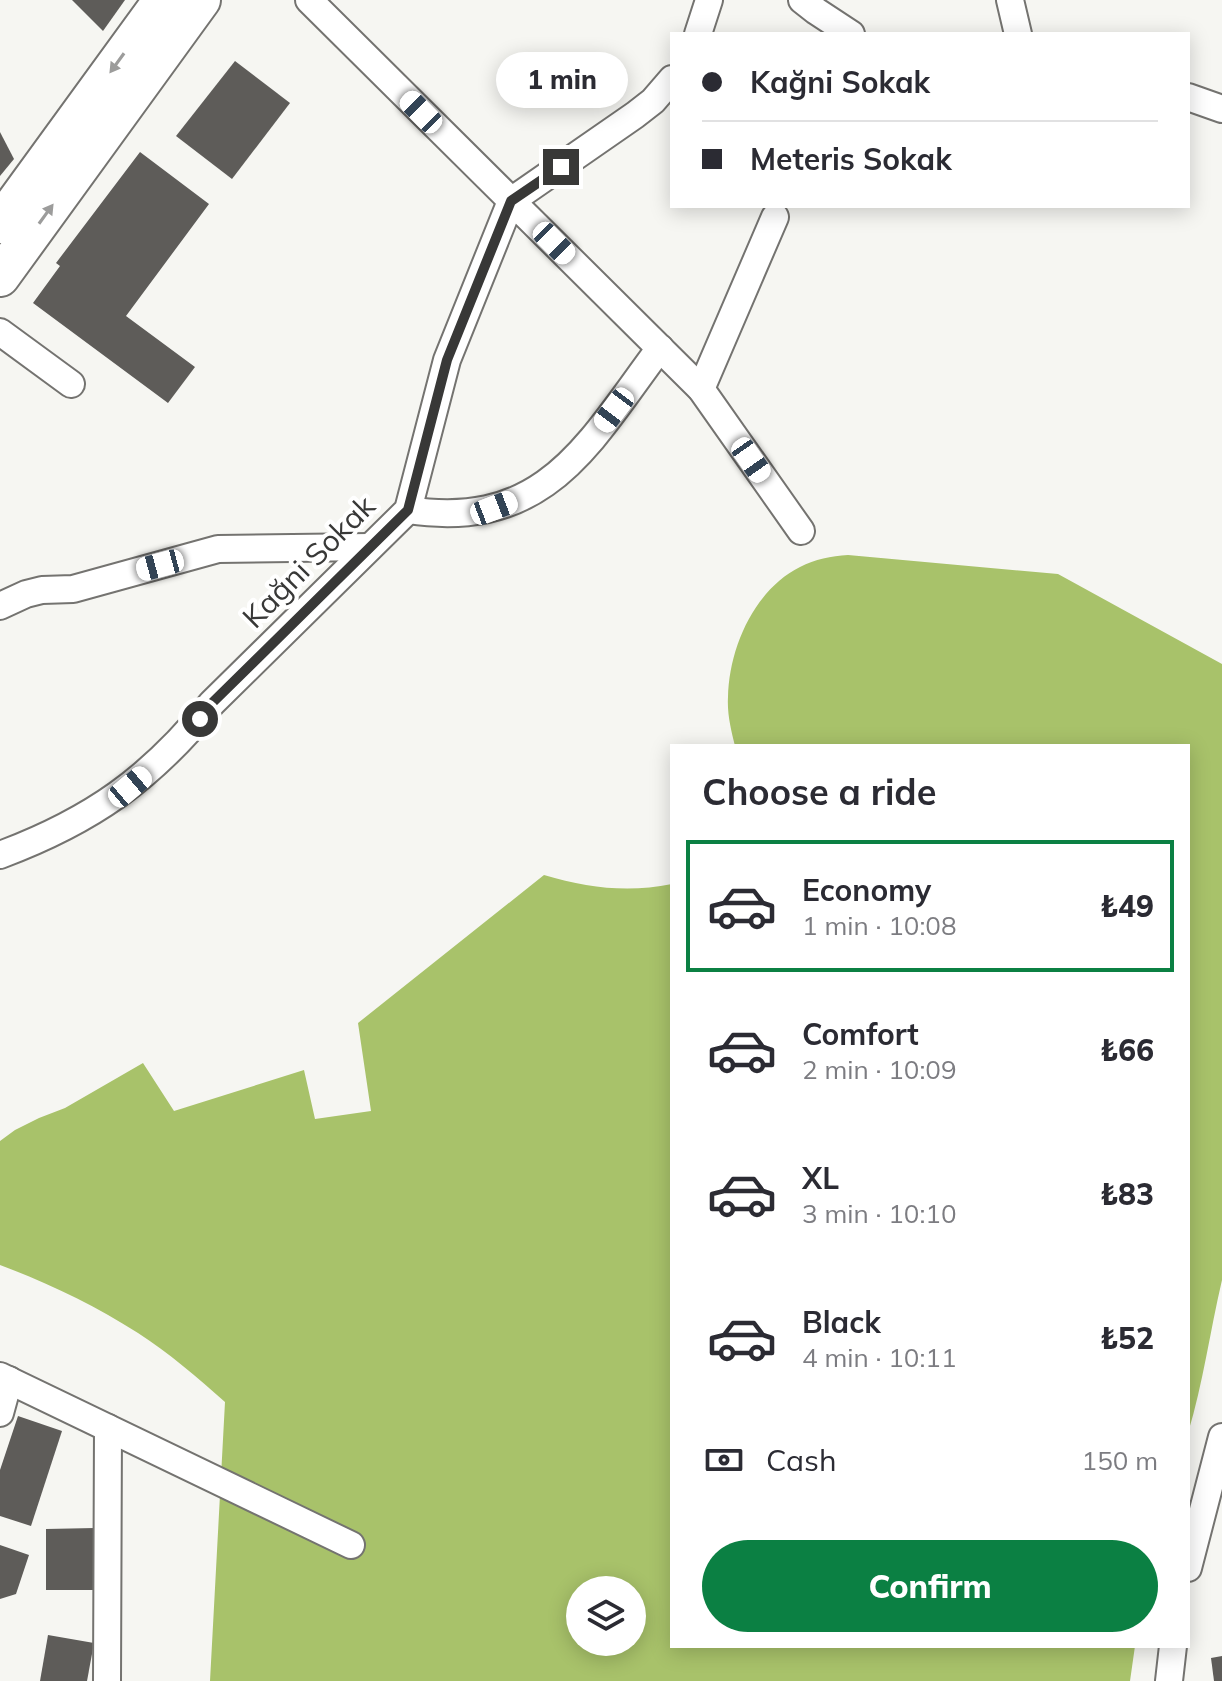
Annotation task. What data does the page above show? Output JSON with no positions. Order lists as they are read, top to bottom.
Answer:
{
  "streets": {
    "street": ["Kağni Sokak"]
  },
  "page": {
    "banner": ["Kağni Sokak", "Meteris Sokak"],
    "bubble": "1 min",
    "heading": "Choose a ride",
    "list": [
      {
        "name": "Economy",
        "note": "1 min · 10:08",
        "value": "₺49"
      },
      {
        "name": "Comfort",
        "note": "2 min · 10:09",
        "value": "₺66"
      },
      {
        "name": "XL",
        "note": "3 min · 10:10",
        "value": "₺83"
      },
      {
        "name": "Black",
        "note": "4 min · 10:11",
        "value": "₺52"
      }
    ],
    "pay": ["Cash", "150 m"],
    "buttons": "Confirm"
  }
}
